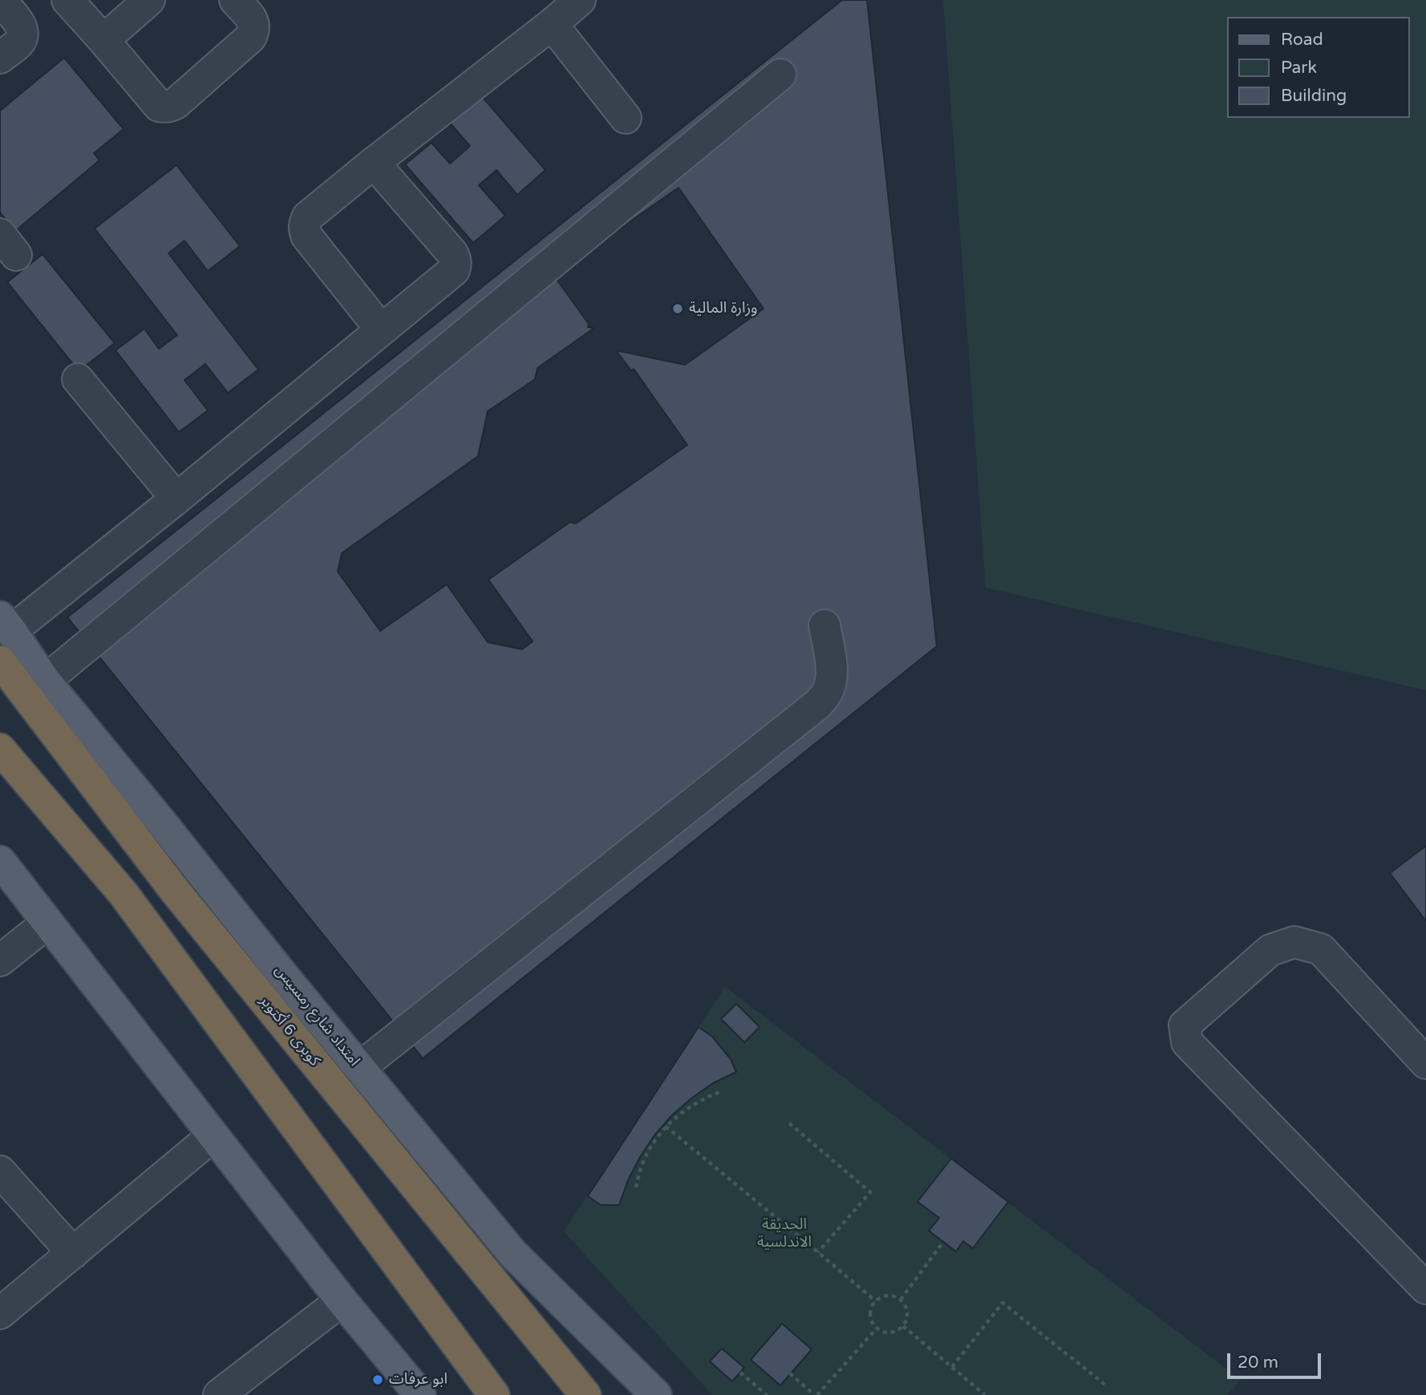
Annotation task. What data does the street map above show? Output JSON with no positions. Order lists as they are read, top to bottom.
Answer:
{
  "streets": {
    "highway": ["كوبرى 6 أكتوبر"],
    "main road": ["امتداد شارع رمسيس"]
  },
  "parks": ["الحديقة الاندلسية"],
  "places": ["وزارة المالية", "ابو عرفات"],
  "legend": ["Road", "Park", "Building"],
  "scale_bar": "20 m"
}
